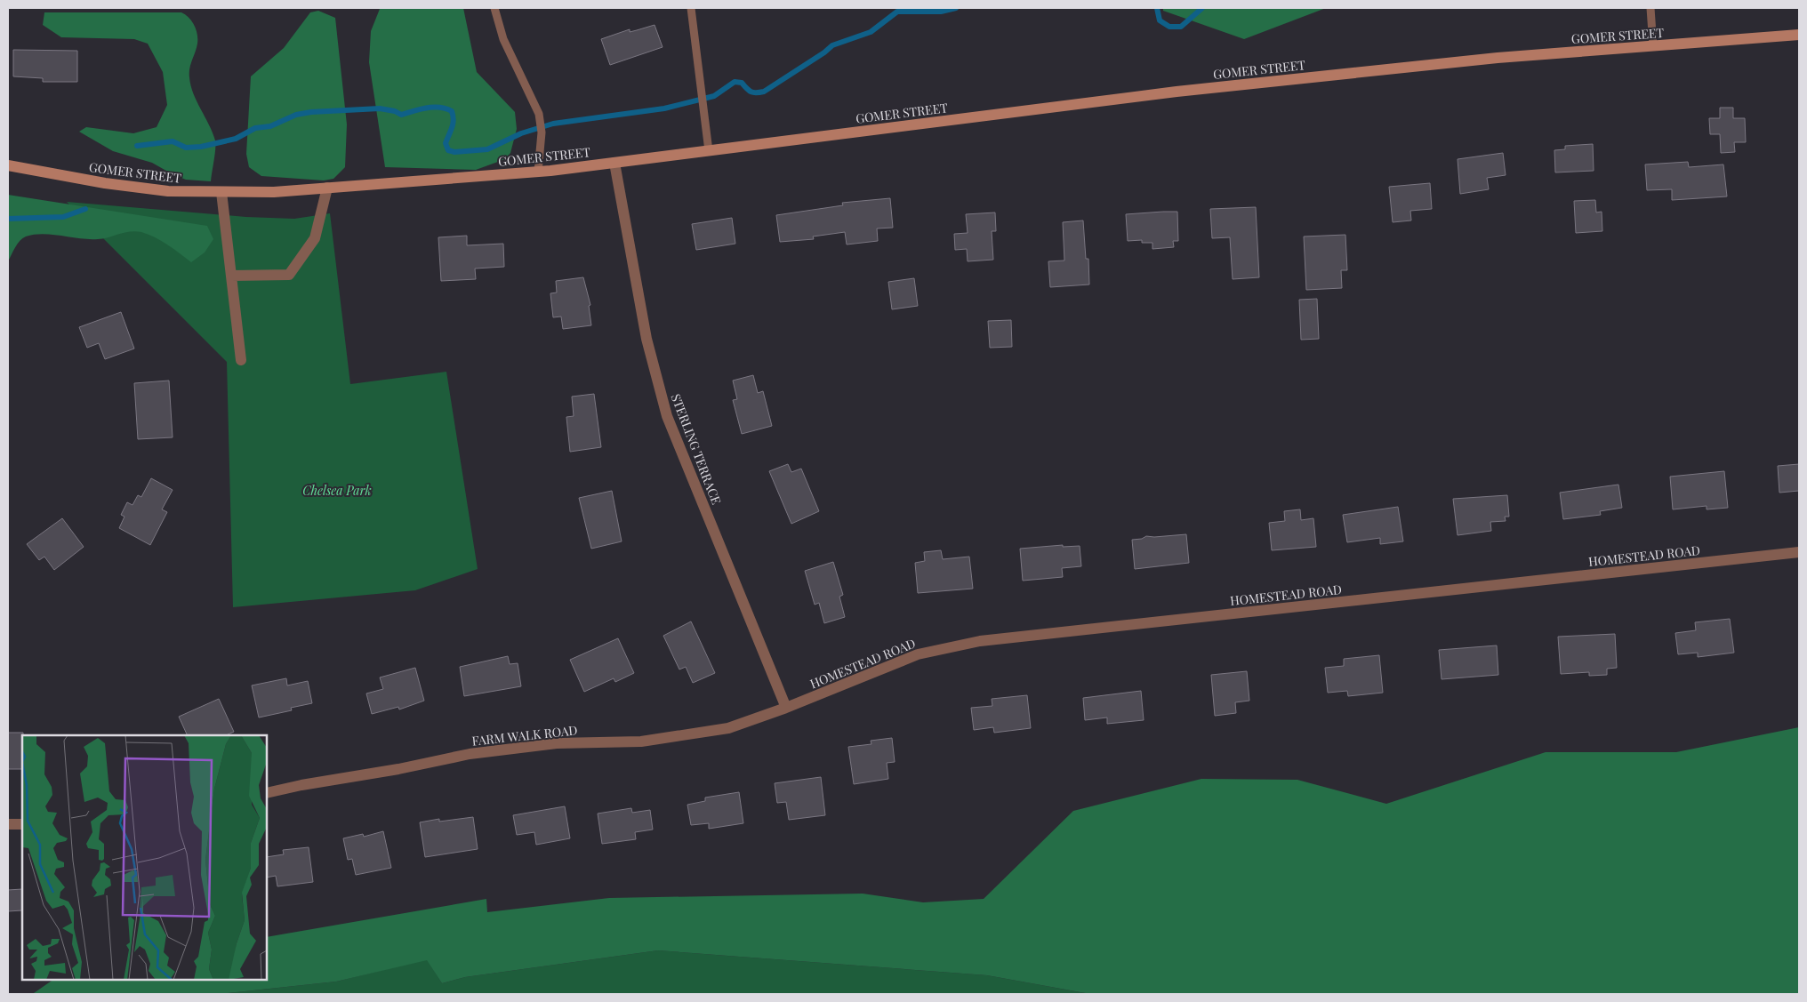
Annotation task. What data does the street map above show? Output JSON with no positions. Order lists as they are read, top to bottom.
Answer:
{
  "streets": {
    "street": [
      "GOMER STREET",
      "STERLING TERRACE",
      "HOMESTEAD ROAD",
      "FARM WALK ROAD"
    ]
  },
  "crossings": [
    ["GOMER STREET", "STERLING TERRACE"],
    ["STERLING TERRACE", "HOMESTEAD ROAD"],
    ["STERLING TERRACE", "FARM WALK ROAD"],
    ["HOMESTEAD ROAD", "FARM WALK ROAD"]
  ],
  "parks": ["Chelsea Park"]
}
